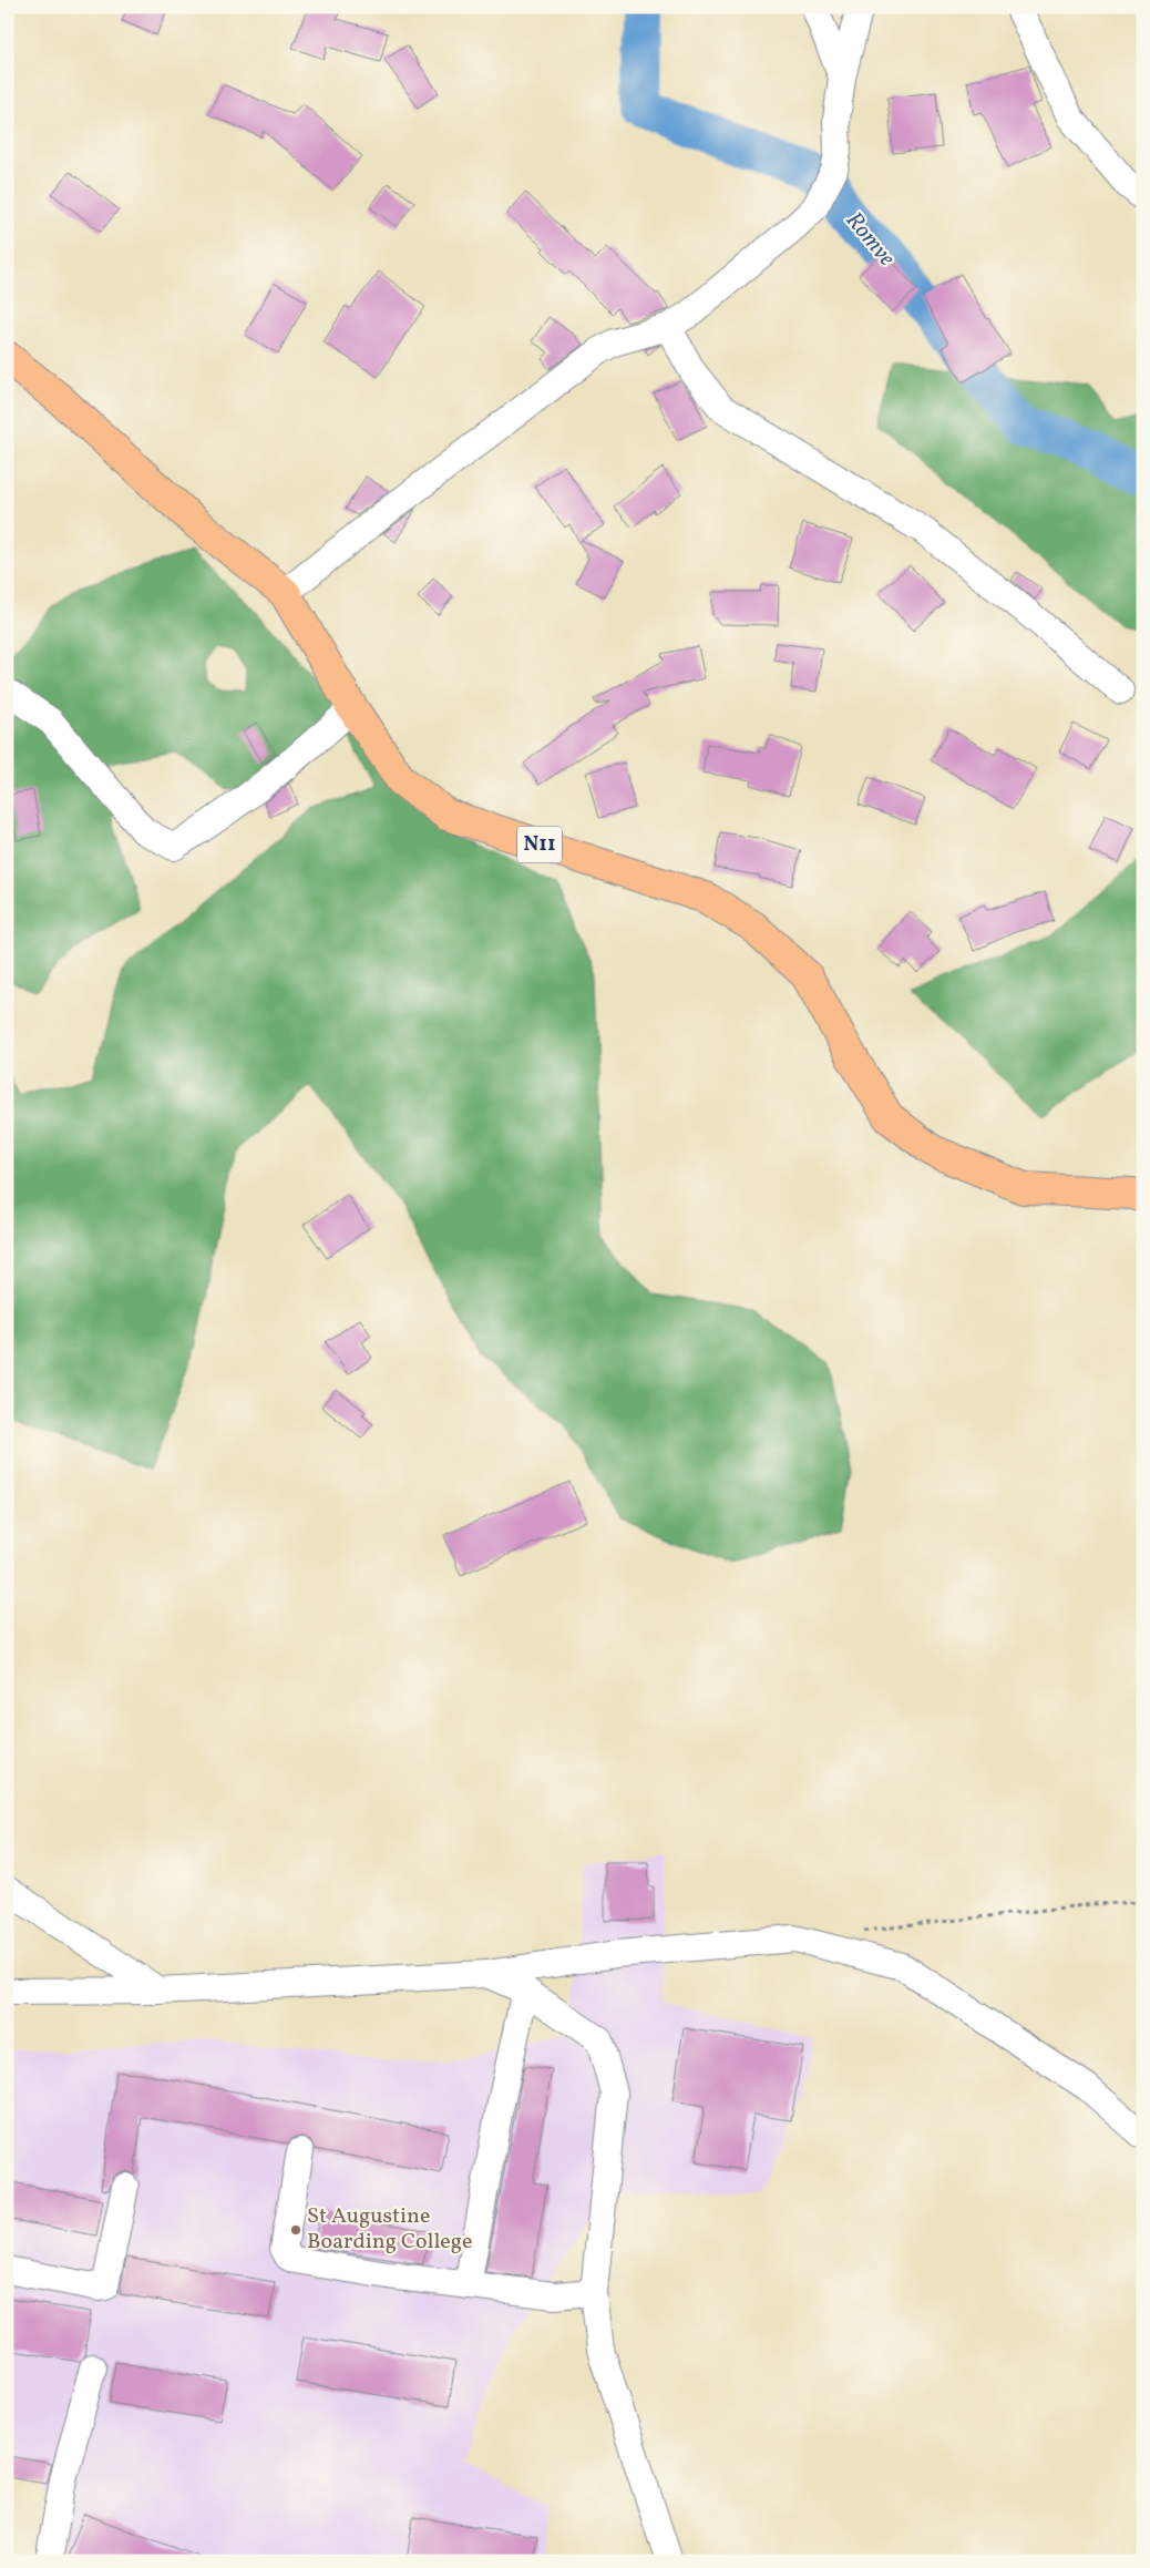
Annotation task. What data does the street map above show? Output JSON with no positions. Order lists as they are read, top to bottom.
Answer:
{
  "streets": {
    "highway": ["N11"]
  },
  "water": ["Romve"],
  "places": ["St Augustine Boarding College"]
}
